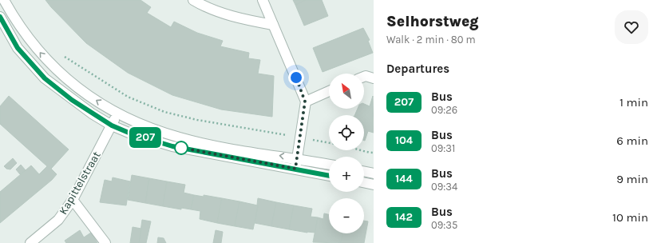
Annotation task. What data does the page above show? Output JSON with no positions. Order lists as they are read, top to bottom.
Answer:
{
  "streets": {
    "street": ["Kapittelstraat"]
  },
  "lines": ["bus line 207"],
  "north": "top left",
  "page": {
    "on_map": "207",
    "heading": [
      ["Selhorstweg", "Walk · 2 min · 80 m"],
      "Departures"
    ],
    "map_buttons": ["+", "−"],
    "list": [
      {
        "mark": "207",
        "name": "Bus",
        "note": "09:26",
        "value": "1 min"
      },
      {
        "mark": "104",
        "name": "Bus",
        "note": "09:31",
        "value": "6 min"
      },
      {
        "mark": "144",
        "name": "Bus",
        "note": "09:34",
        "value": "9 min"
      },
      {
        "mark": "142",
        "name": "Bus",
        "note": "09:35",
        "value": "10 min"
      }
    ]
  }
}
